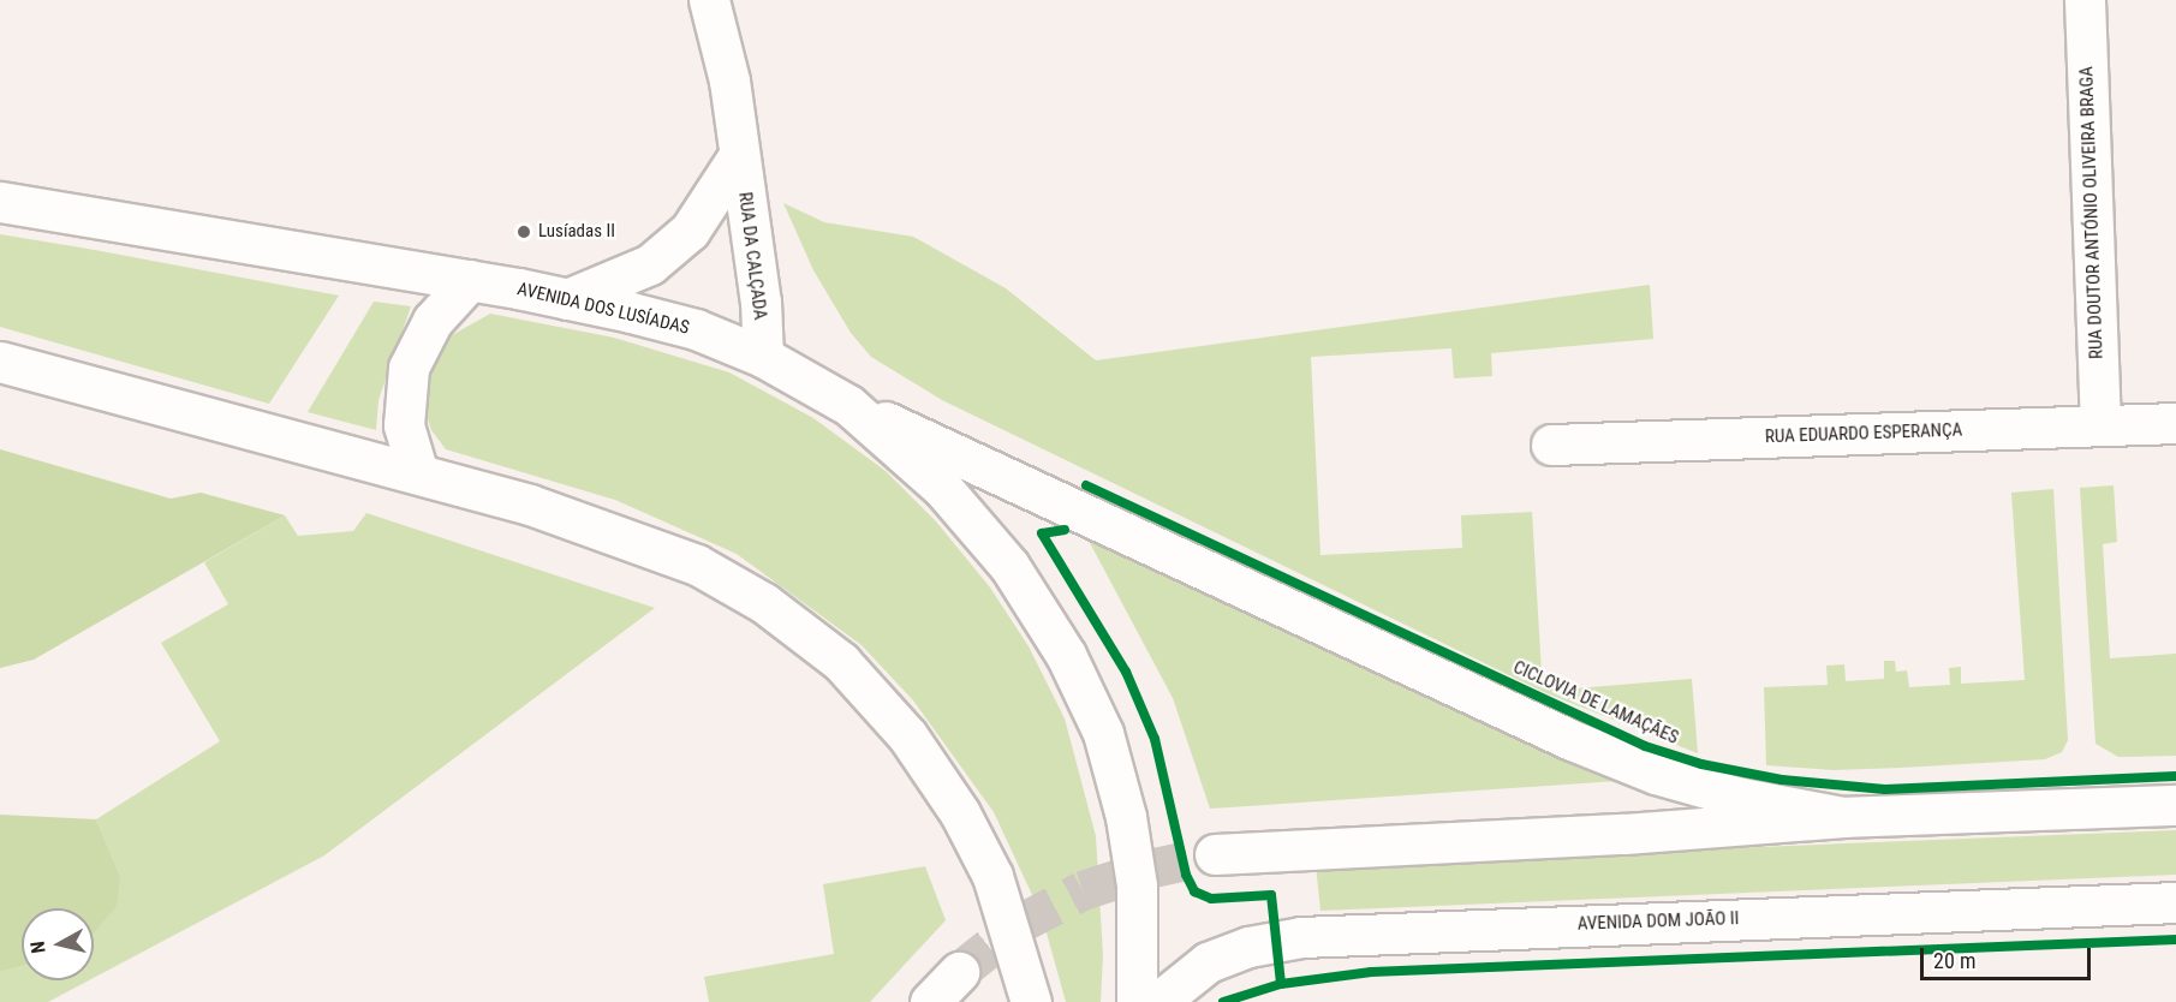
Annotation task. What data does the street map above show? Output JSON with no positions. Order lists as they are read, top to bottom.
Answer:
{
  "streets": {
    "main road": [
      "RUA DOUTOR ANTÓNIO OLIVEIRA BRAGA",
      "RUA DA CALÇADA",
      "AVENIDA DOS LUSÍADAS",
      "RUA EDUARDO ESPERANÇA",
      "AVENIDA DOM JOÃO II"
    ],
    "cycle path": ["CICLOVIA DE LAMAÇÃES"]
  },
  "crossings": [
    ["RUA DOUTOR ANTÓNIO OLIVEIRA BRAGA", "RUA EDUARDO ESPERANÇA"],
    ["RUA DA CALÇADA", "AVENIDA DOS LUSÍADAS"]
  ],
  "places": ["Lusíadas II"],
  "scale_bar": "20 m",
  "north": "left"
}
